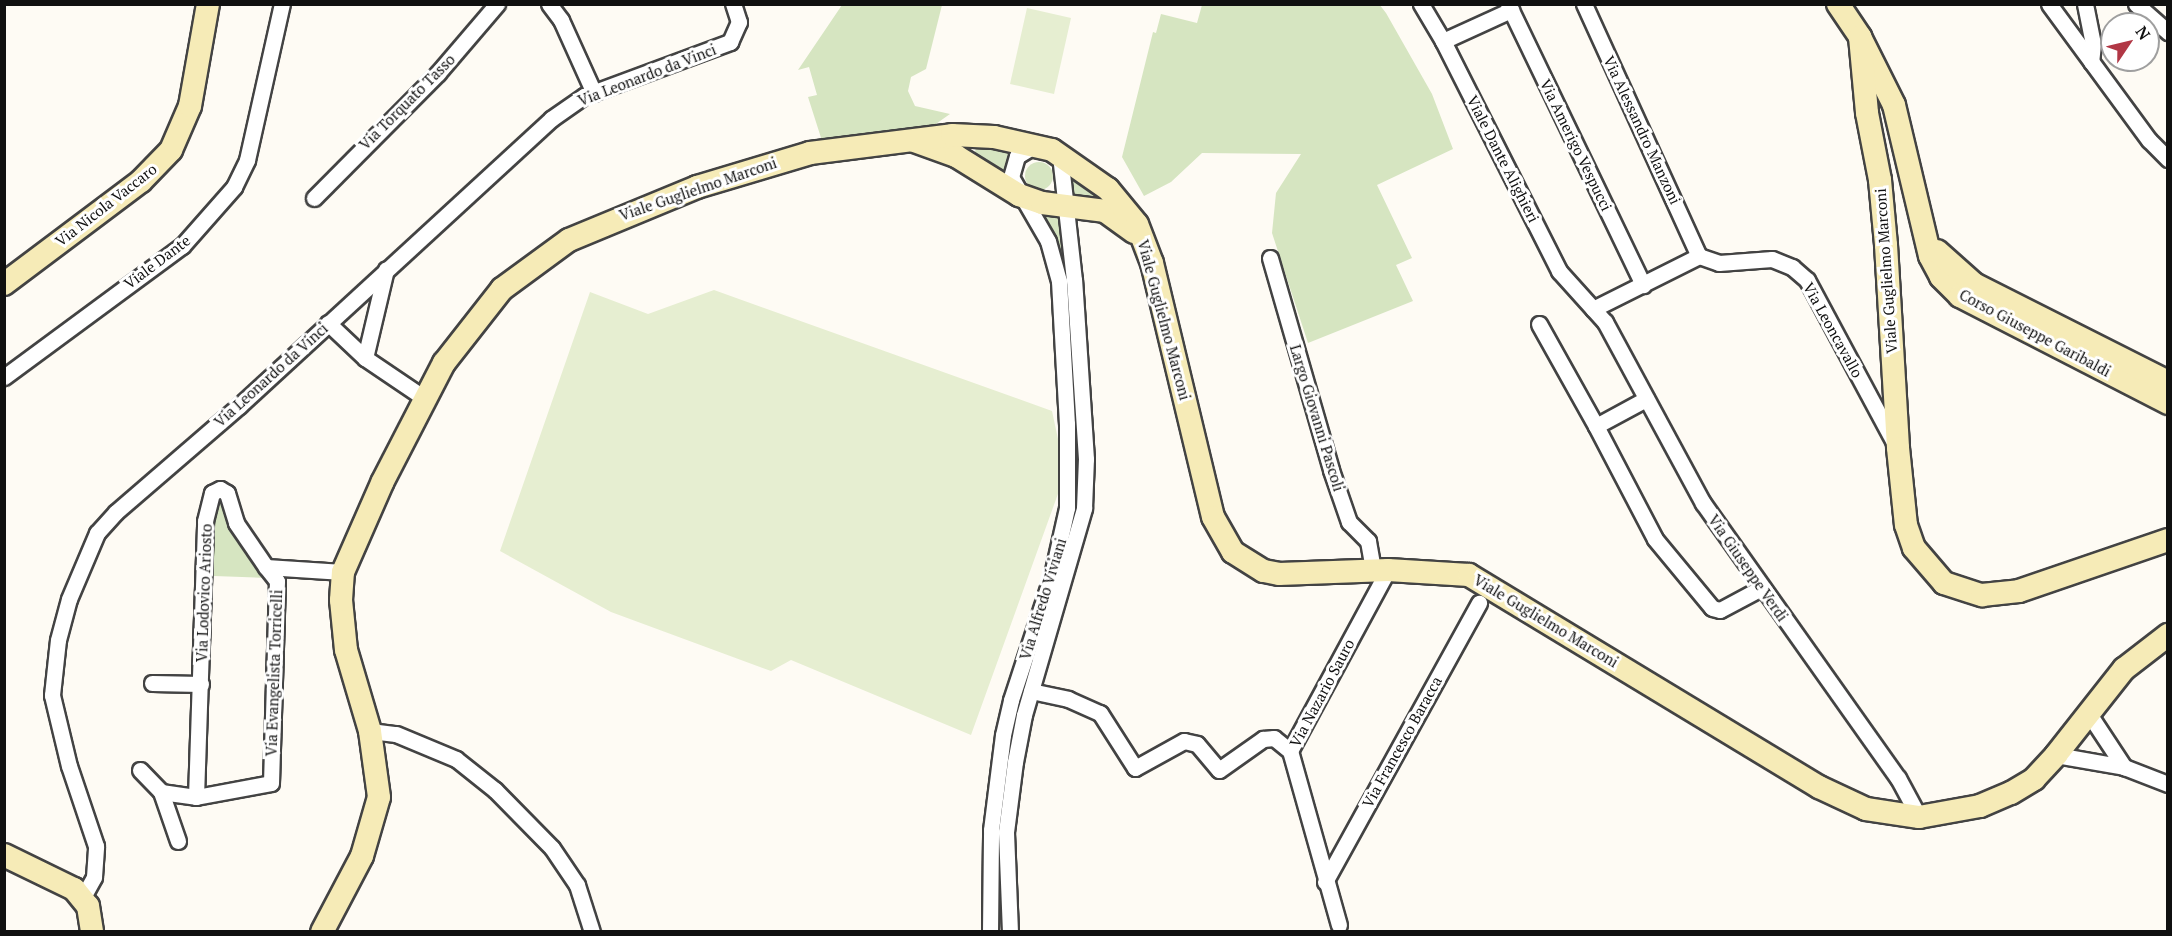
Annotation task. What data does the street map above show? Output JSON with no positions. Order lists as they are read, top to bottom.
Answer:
{
  "streets": {
    "street": [
      "Via Leonardo da Vinci",
      "Via Torquato Tasso",
      "Via Alessandro Manzoni",
      "Via Amerigo Vespucci",
      "Viale Dante Alighieri",
      "Viale Guglielmo Marconi",
      "Via Nicola Vaccaro",
      "Viale Dante",
      "Via Leoncavallo",
      "Corso Giuseppe Garibaldi",
      "Largo Giovanni Pascoli",
      "Via Giuseppe Verdi",
      "Via Lodovico Ariosto",
      "Via Alfredo Viviani",
      "Via Evangelista Torricelli",
      "Via Nazario Sauro",
      "Via Francesco Baracca"
    ]
  },
  "crossings": [
    ["Via Alessandro Manzoni", "Via Leoncavallo"],
    ["Viale Dante Alighieri", "Via Giuseppe Verdi"],
    ["Viale Guglielmo Marconi", "Via Leoncavallo"],
    ["Viale Guglielmo Marconi", "Corso Giuseppe Garibaldi"],
    ["Viale Guglielmo Marconi", "Largo Giovanni Pascoli"],
    ["Viale Guglielmo Marconi", "Via Giuseppe Verdi"],
    ["Viale Guglielmo Marconi", "Via Alfredo Viviani"],
    ["Viale Guglielmo Marconi", "Via Nazario Sauro"],
    ["Largo Giovanni Pascoli", "Via Nazario Sauro"],
    ["Via Lodovico Ariosto", "Via Evangelista Torricelli"],
    ["Via Nazario Sauro", "Via Francesco Baracca"]
  ],
  "north": "top right"
}
